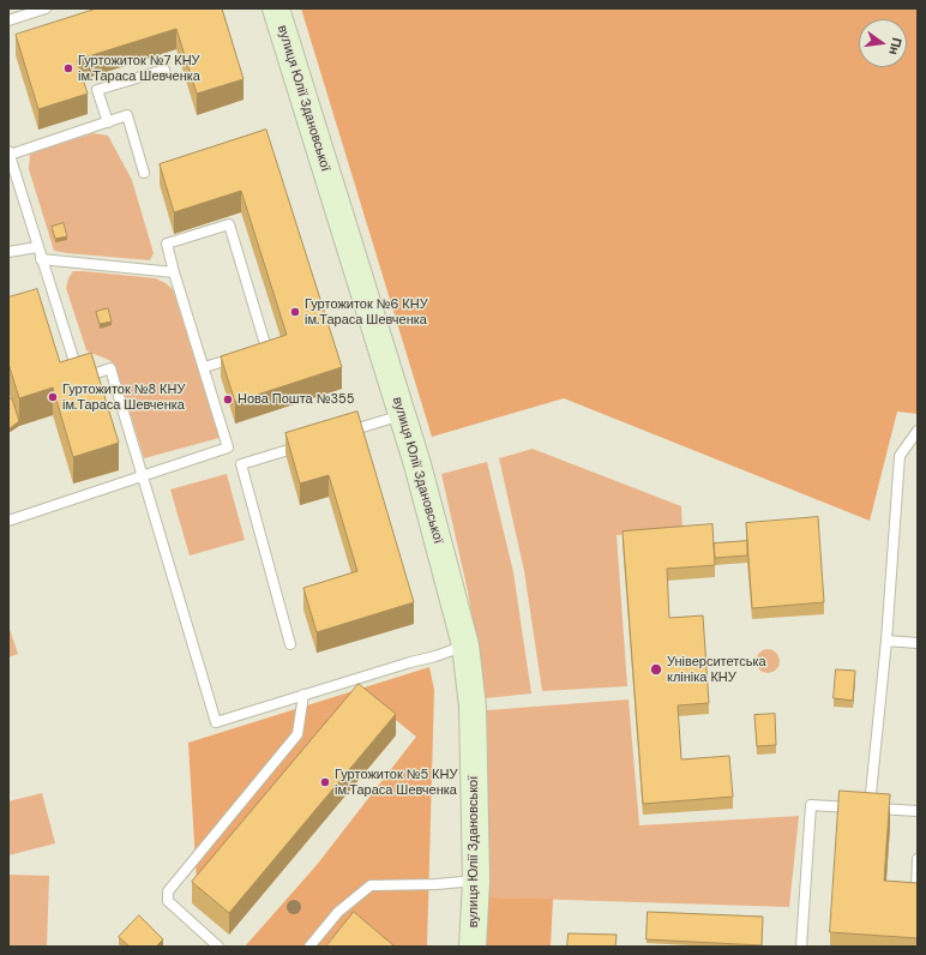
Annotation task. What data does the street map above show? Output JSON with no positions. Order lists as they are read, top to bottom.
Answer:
{
  "streets": {
    "street": ["вулиця Юлії Здановської"]
  },
  "places": [
    "Гуртожиток №7 КНУ ім.Тараса Шевченка",
    "Гуртожиток №6 КНУ ім.Тараса Шевченка",
    "Гуртожиток №8 КНУ ім.Тараса Шевченка",
    "Нова Пошта №355",
    "Університетська клініка КНУ",
    "Гуртожиток №5 КНУ ім.Тараса Шевченка"
  ],
  "north": "right"
}
